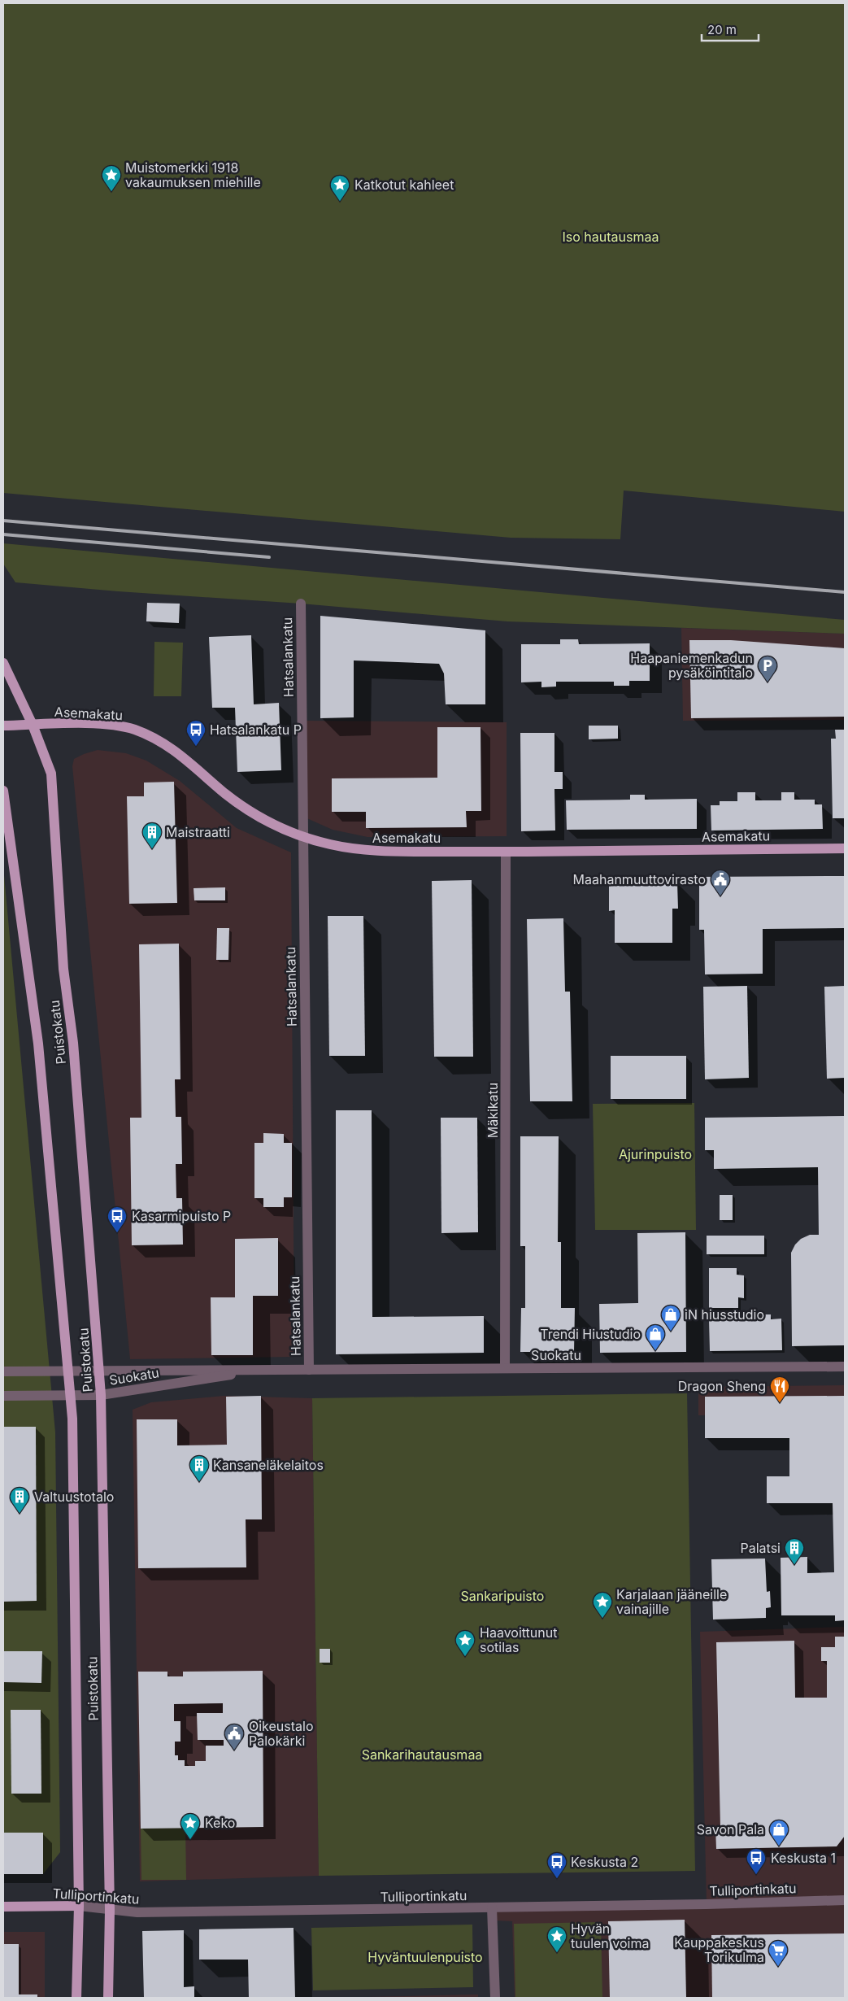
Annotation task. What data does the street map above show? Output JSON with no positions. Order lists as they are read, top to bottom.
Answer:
{
  "streets": {
    "main road": ["Asemakatu", "Puistokatu", "Tulliportinkatu"],
    "street": ["Hatsalankatu", "Mäkikatu", "Suokatu"]
  },
  "crossings": [
    ["Hatsalankatu", "Asemakatu"],
    ["Hatsalankatu", "Suokatu"],
    ["Asemakatu", "Puistokatu"],
    ["Asemakatu", "Mäkikatu"],
    ["Puistokatu", "Suokatu"],
    ["Puistokatu", "Tulliportinkatu"],
    ["Mäkikatu", "Suokatu"]
  ],
  "parks": [
    "Iso hautausmaa",
    "Ajurinpuisto",
    "Sankaripuisto",
    "Sankarihautausmaa",
    "Hyväntuulenpuisto"
  ],
  "places": {
    "place": [
      "Muistomerkki 1918 vakaumuksen miehille",
      "Katkotut kahleet",
      "Karjalaan jääneille vainajille",
      "Haavoittunut sotilas",
      "Keko",
      "Hyvän tuulen voima"
    ],
    "parking": ["Haapaniemenkadun pysäköintitalo"],
    "bus stop": [
      "Hatsalankatu P",
      "Kasarmipuisto P",
      "Keskusta 1",
      "Keskusta 2"
    ],
    "building": [
      "Maistraatti",
      "Kansaneläkelaitos",
      "Valtuustotalo",
      "Palatsi"
    ],
    "public building": ["Maahanmuuttovirasto", "Oikeustalo Palokärki"],
    "shop": ["iN hiusstudio", "Trendi Hiustudio", "Savon Pala"],
    "restaurant": ["Dragon Sheng"],
    "supermarket": ["Kauppakeskus Torikulma"]
  },
  "scale_bar": "20 m"
}
